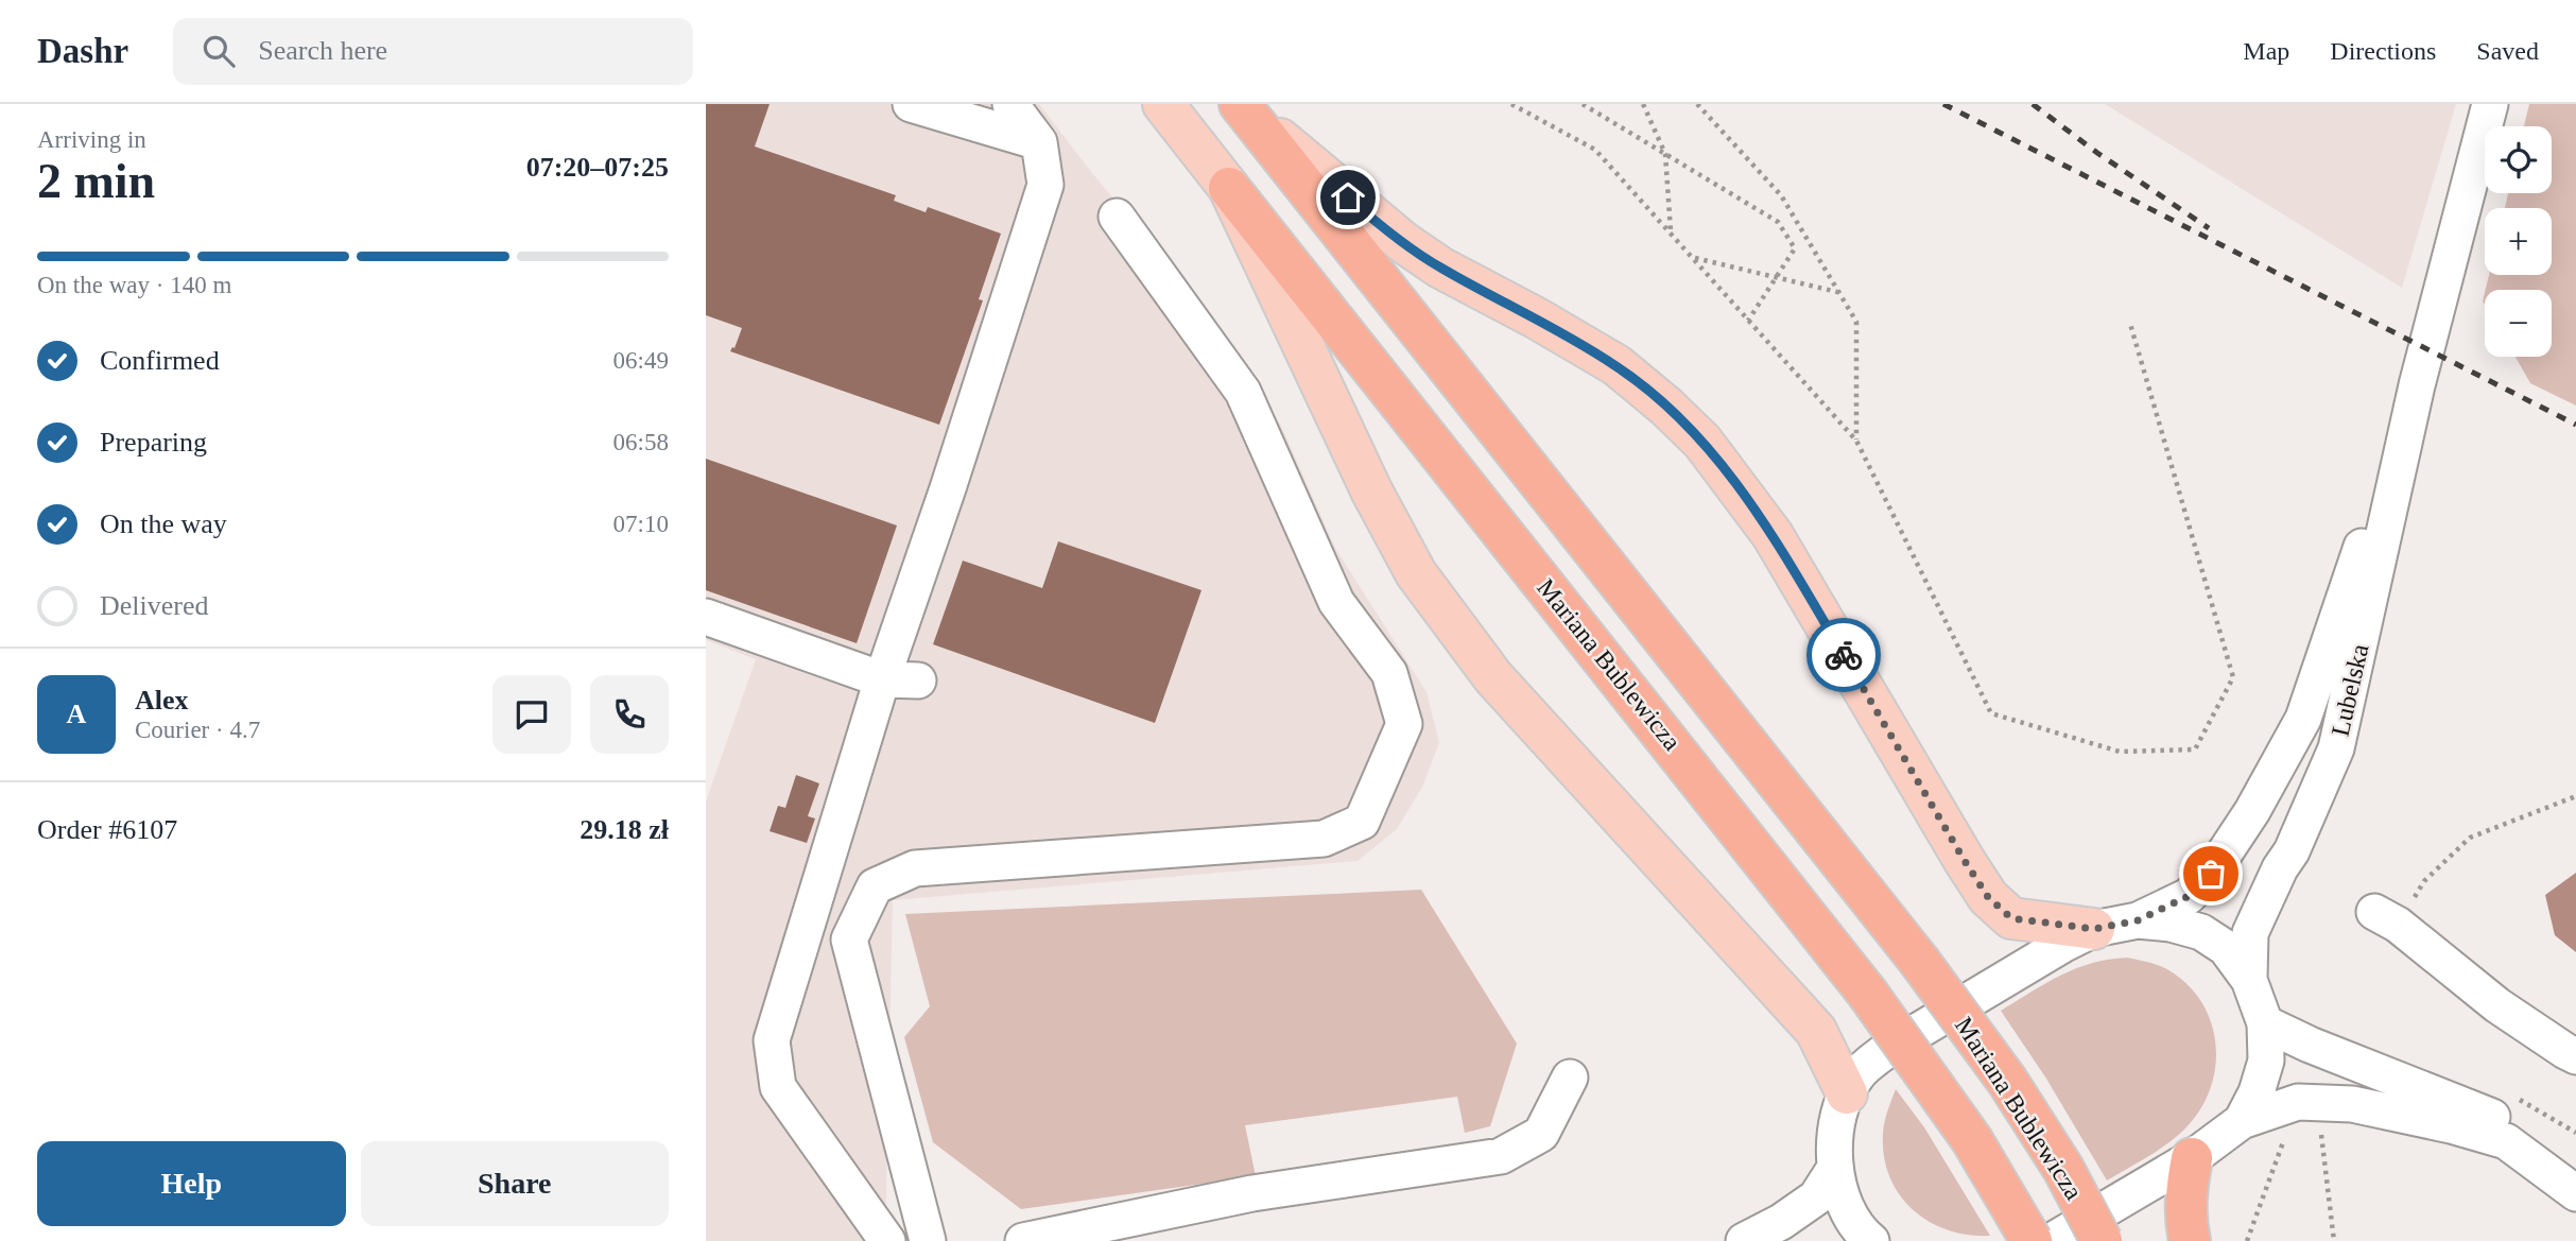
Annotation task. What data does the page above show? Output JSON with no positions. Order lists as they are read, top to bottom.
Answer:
{
  "streets": {
    "highway": ["Mariana Bublewicza"],
    "street": ["Lubelska"]
  },
  "page": {
    "header": "Dashr",
    "search": "Search here",
    "nav": ["Map", "Directions", "Saved"],
    "heading": ["2 min", "Arriving in", "07:20–07:25"],
    "panel": [
      "Alex",
      "Courier · 4.7",
      "Order #6107",
      "29.18 zł"
    ],
    "map_buttons": ["+", "−"],
    "bar": "On the way · 140 m",
    "list": [
      ["Confirmed", "06:49"],
      ["Preparing", "06:58"],
      ["On the way", "07:10"],
      "Delivered"
    ],
    "round": "A",
    "buttons": ["Help", "Share"]
  }
}
